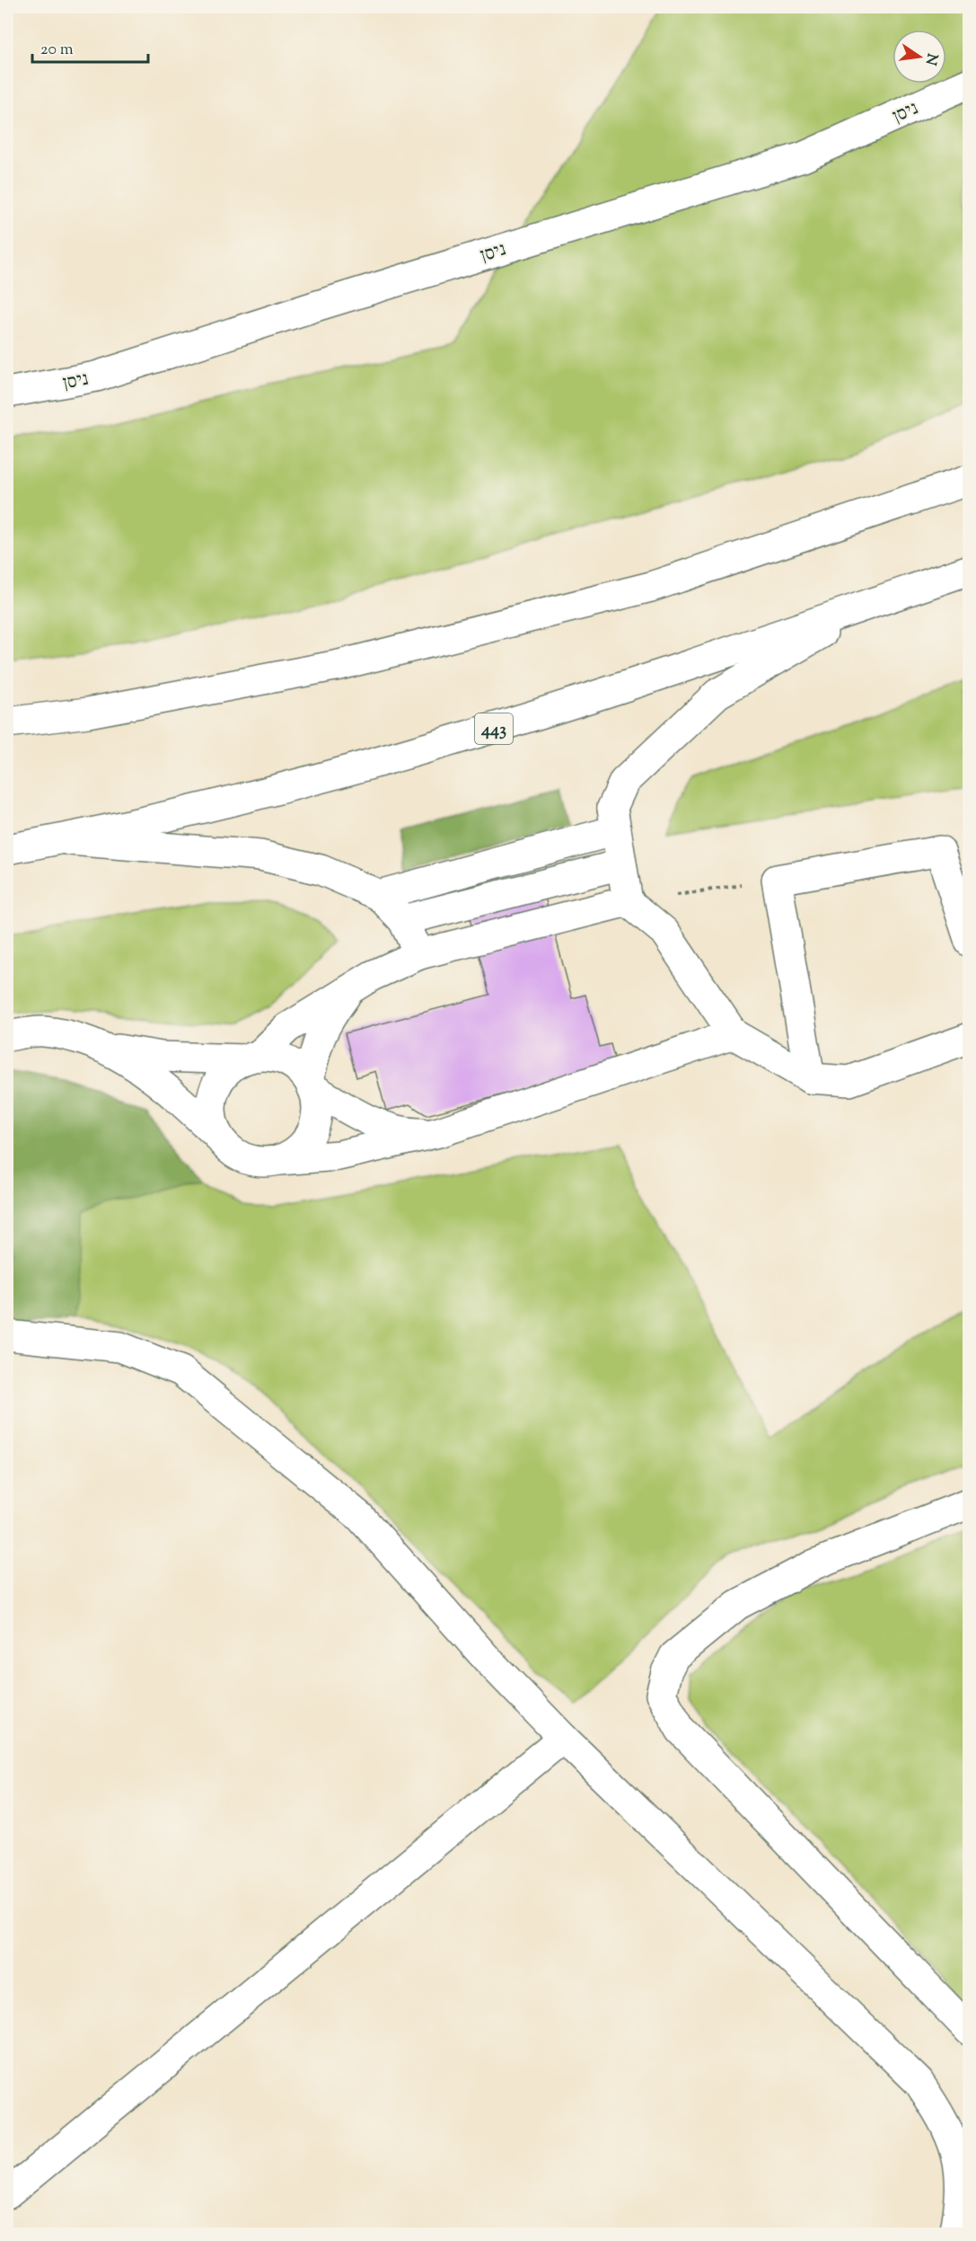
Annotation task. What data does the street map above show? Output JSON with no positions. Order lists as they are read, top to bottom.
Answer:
{
  "streets": {
    "main road": ["ניסן", "443"]
  },
  "scale_bar": "20 m",
  "north": "right"
}
